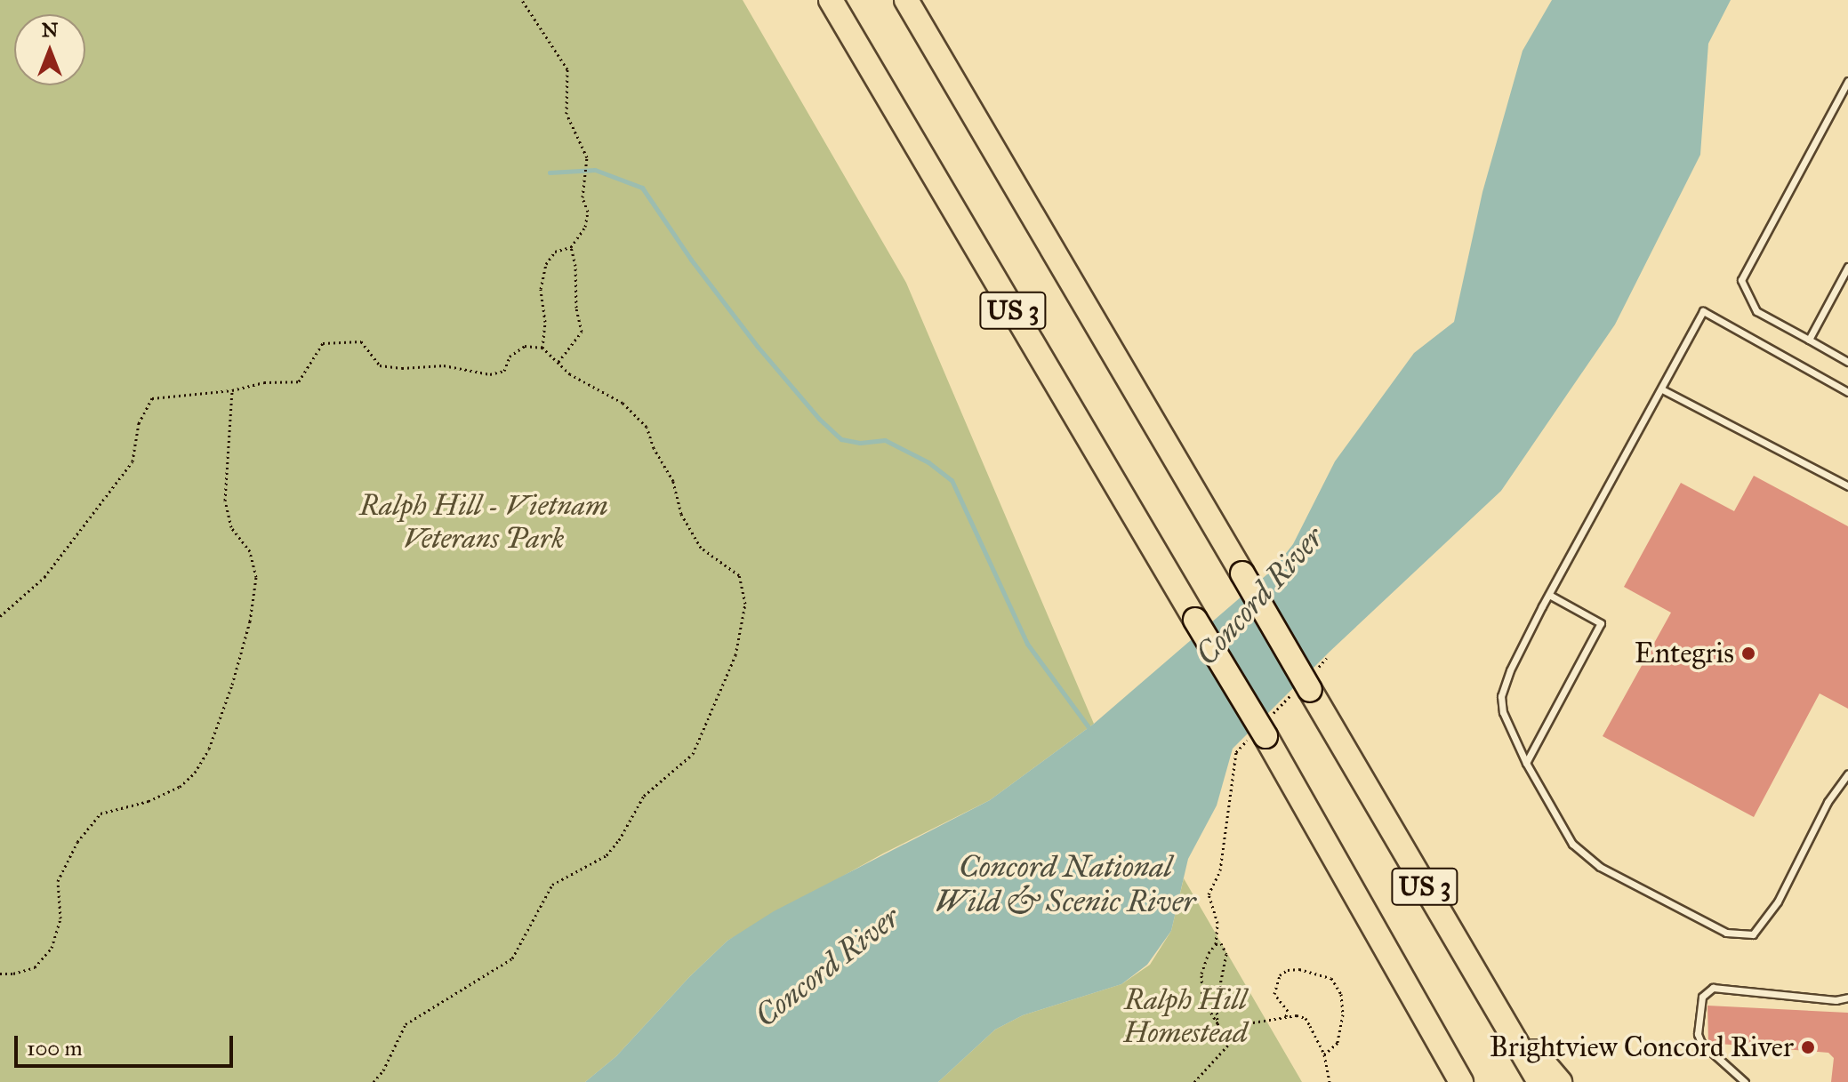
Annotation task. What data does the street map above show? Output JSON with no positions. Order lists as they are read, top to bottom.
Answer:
{
  "streets": {
    "highway": ["US 3"]
  },
  "water": ["Concord River", "Concord National Wild & Scenic River"],
  "parks": ["Ralph Hill - Vietnam Veterans Park", "Ralph Hill Homestead"],
  "places": ["Entegris", "Brightview Concord River"],
  "scale_bar": "100 m",
  "north": "top"
}
